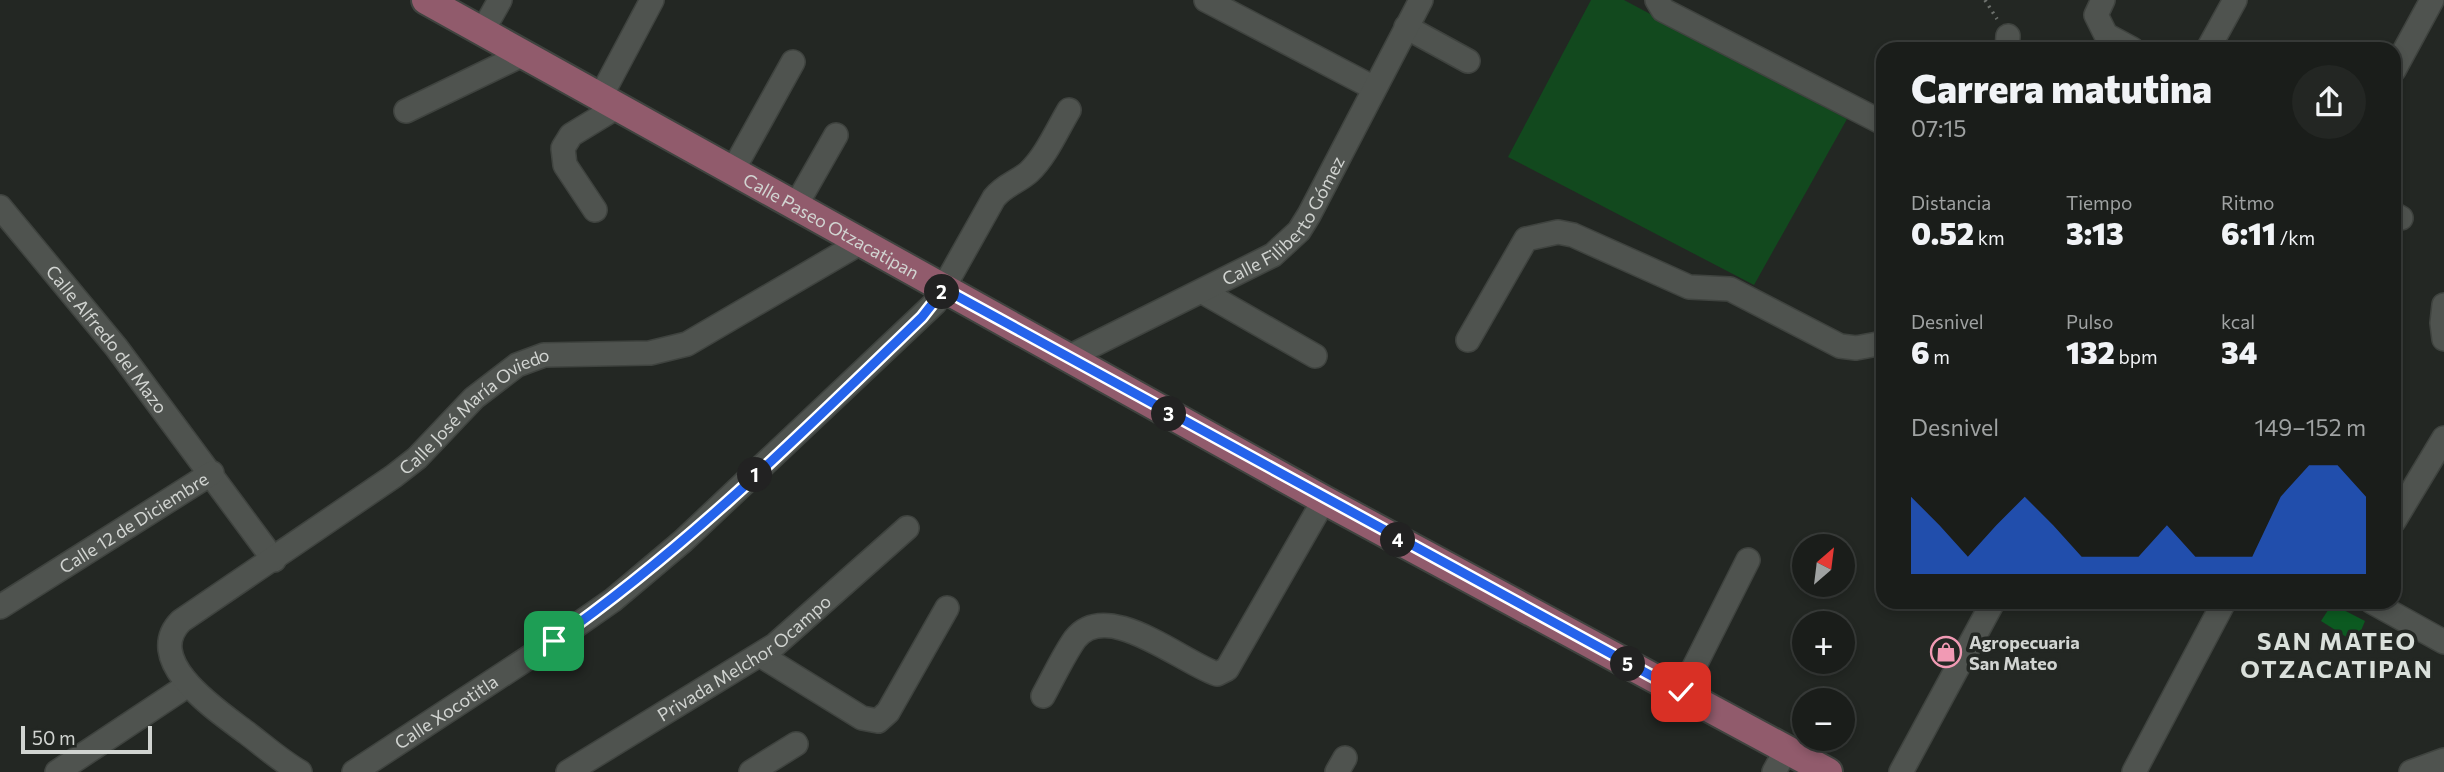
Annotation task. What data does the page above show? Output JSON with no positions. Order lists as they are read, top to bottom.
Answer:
{
  "streets": {
    "main road": ["Calle Paseo Otzacatipan"],
    "street": [
      "Calle Filiberto Gómez",
      "Calle Alfredo del Mazo",
      "Calle José María Oviedo",
      "Calle 12 de Diciembre",
      "Privada Melchor Ocampo",
      "Calle Xocotitla"
    ]
  },
  "crossings": [
    ["Calle Filiberto Gómez", "Calle Paseo Otzacatipan"],
    ["Calle Paseo Otzacatipan", "Calle José María Oviedo"],
    ["Calle Paseo Otzacatipan", "Calle Xocotitla"],
    ["Calle Alfredo del Mazo", "Calle 12 de Diciembre"],
    ["Calle José María Oviedo", "Calle 12 de Diciembre"]
  ],
  "districts": ["SAN MATEO OTZACATIPAN"],
  "places": {
    "shop": ["Agropecuaria San Mateo"]
  },
  "scale_bar": "50 m",
  "north": "top right",
  "page": {
    "heading": ["Carrera matutina", "07:15"],
    "stats": [
      ["Distancia", "0.52 km"],
      ["Tiempo", "3:13"],
      ["Ritmo", "6:11 /km"],
      ["Desnivel", "6 m"],
      ["Pulso", "132 bpm"],
      ["kcal", "34"]
    ],
    "pins": [
      "2",
      "3",
      "1",
      "4",
      "5"
    ],
    "chart": ["Desnivel", "149–152 m"],
    "map_buttons": ["+", "−"],
    "scale": "50 m"
  }
}
